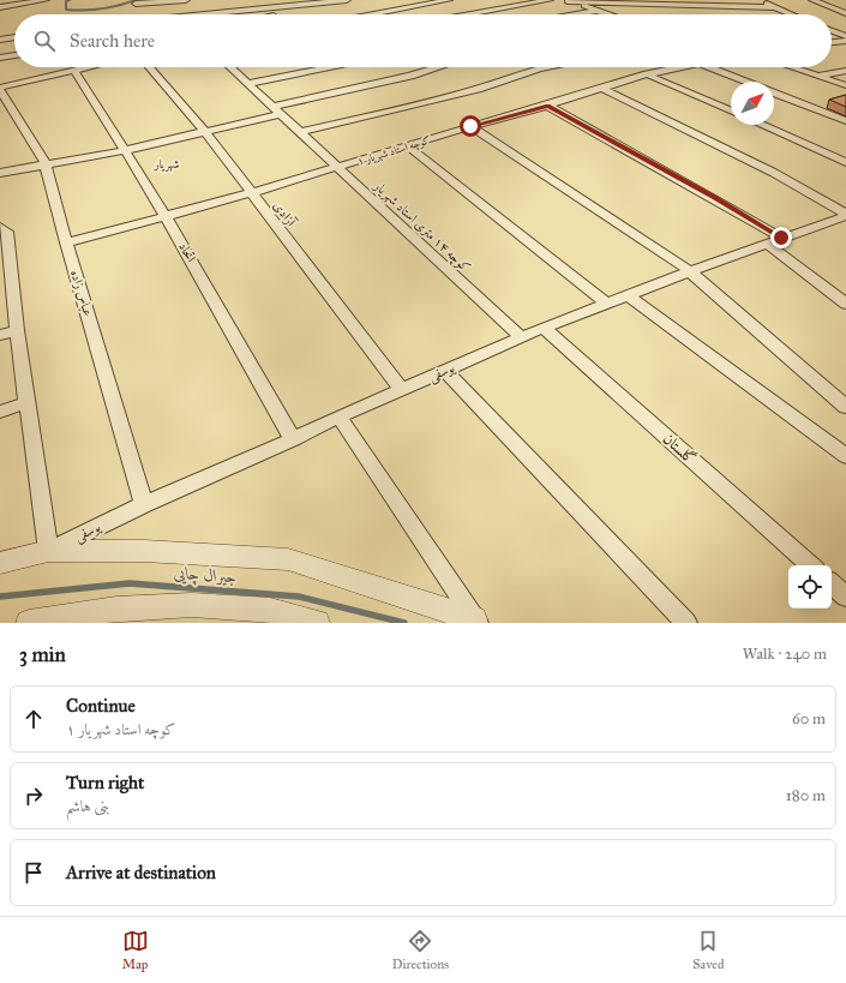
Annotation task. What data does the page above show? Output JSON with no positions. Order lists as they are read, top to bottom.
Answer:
{
  "streets": {
    "street": [
      "کوچه استاد شهریار ۱",
      "آزادی",
      "کوچه ۱۴ متری استاد شهریار",
      "اتحاد",
      "عباس زاده",
      "یوسفی",
      "گلستان"
    ]
  },
  "crossings": [
    ["کوچه استاد شهریار ۱", "آزادی"],
    ["کوچه استاد شهریار ۱", "کوچه ۱۴ متری استاد شهریار"],
    ["کوچه استاد شهریار ۱", "اتحاد"],
    ["کوچه استاد شهریار ۱", "عباس زاده"],
    ["آزادی", "یوسفی"],
    ["کوچه ۱۴ متری استاد شهریار", "یوسفی"],
    ["اتحاد", "یوسفی"],
    ["عباس زاده", "یوسفی"],
    ["یوسفی", "گلستان"]
  ],
  "districts": ["شهریار"],
  "water": ["جیرال چایی"],
  "north": "top right",
  "page": {
    "search": "Search here",
    "heading": ["3 min", "Walk · 240 m"],
    "list": [
      ["Continue", "کوچه استاد شهریار ۱", "60 m"],
      ["Turn right", "بنی هاشم", "180 m"],
      "Arrive at destination"
    ],
    "nav": ["Map", "Directions", "Saved"]
  }
}
